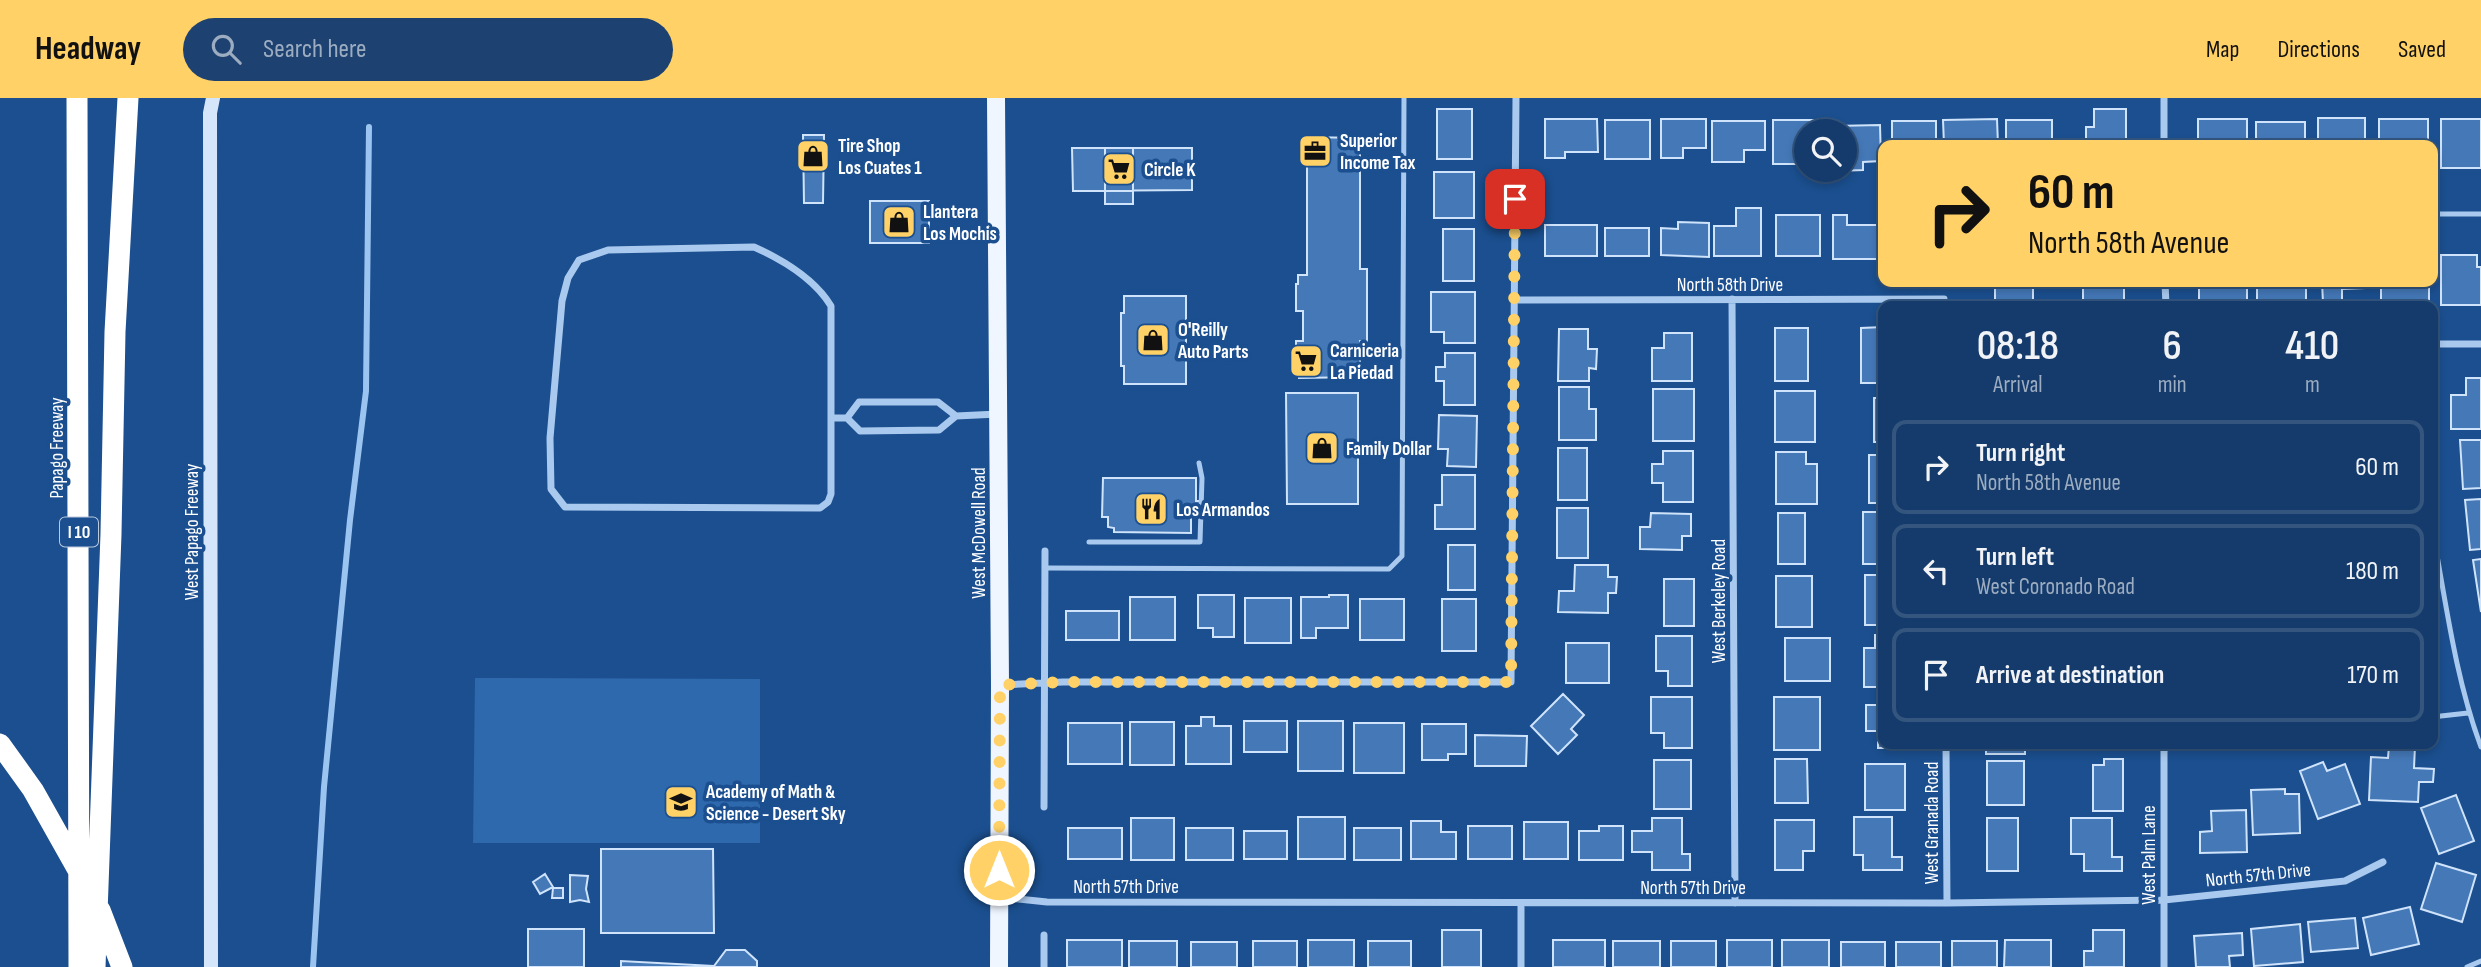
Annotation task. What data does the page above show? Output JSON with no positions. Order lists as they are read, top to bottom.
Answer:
{
  "streets": {
    "highway": ["Papago Freeway", "I 10"],
    "main road": ["West Papago Freeway", "West McDowell Road"],
    "street": [
      "North 58th Drive",
      "West Berkeley Road",
      "West Granada Road",
      "West Palm Lane",
      "North 57th Drive"
    ]
  },
  "crossings": [
    ["North 58th Drive", "West Berkeley Road"],
    ["West McDowell Road", "North 57th Drive"],
    ["West Berkeley Road", "North 57th Drive"],
    ["West Granada Road", "North 57th Drive"],
    ["West Palm Lane", "North 57th Drive"]
  ],
  "places": {
    "office": ["Superior Income Tax"],
    "shop": [
      "Tire Shop Los Cuates 1",
      "Llantera Los Mochis",
      "O'Reilly Auto Parts",
      "Family Dollar"
    ],
    "supermarket": ["Circle K", "Carniceria La Piedad"],
    "restaurant": ["Los Armandos"],
    "school or university": ["Academy of Math & Science - Desert Sky"]
  },
  "page": {
    "header": "Headway",
    "search": "Search here",
    "nav": ["Map", "Directions", "Saved"],
    "turn": ["60 m", "North 58th Avenue"],
    "eta": [
      "08:18",
      "Arrival",
      "6",
      "min",
      "410",
      "m"
    ],
    "list": [
      {
        "name": "Turn right",
        "note": "North 58th Avenue",
        "value": "60 m"
      },
      {
        "name": "Turn left",
        "note": "West Coronado Road",
        "value": "180 m"
      },
      {
        "name": "Arrive at destination",
        "value": "170 m"
      }
    ]
  }
}
